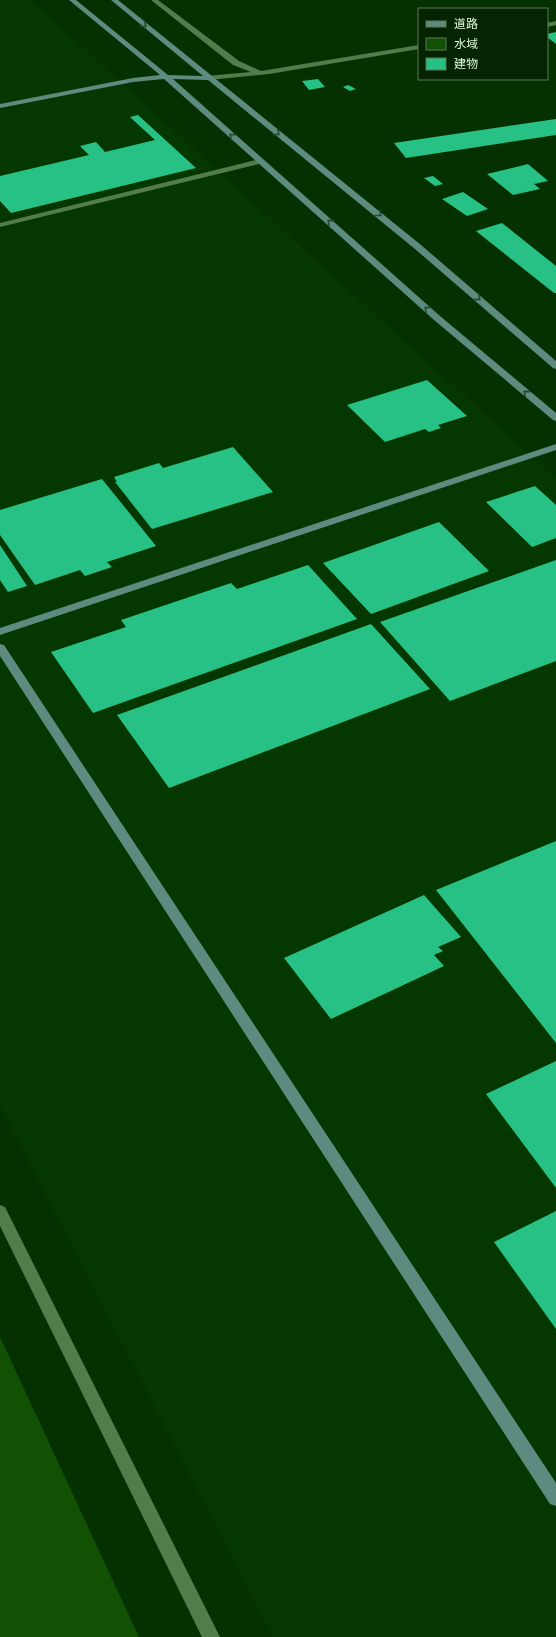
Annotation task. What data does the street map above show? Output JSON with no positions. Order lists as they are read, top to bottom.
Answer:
{
  "legend": ["道路", "水域", "建物"]
}
